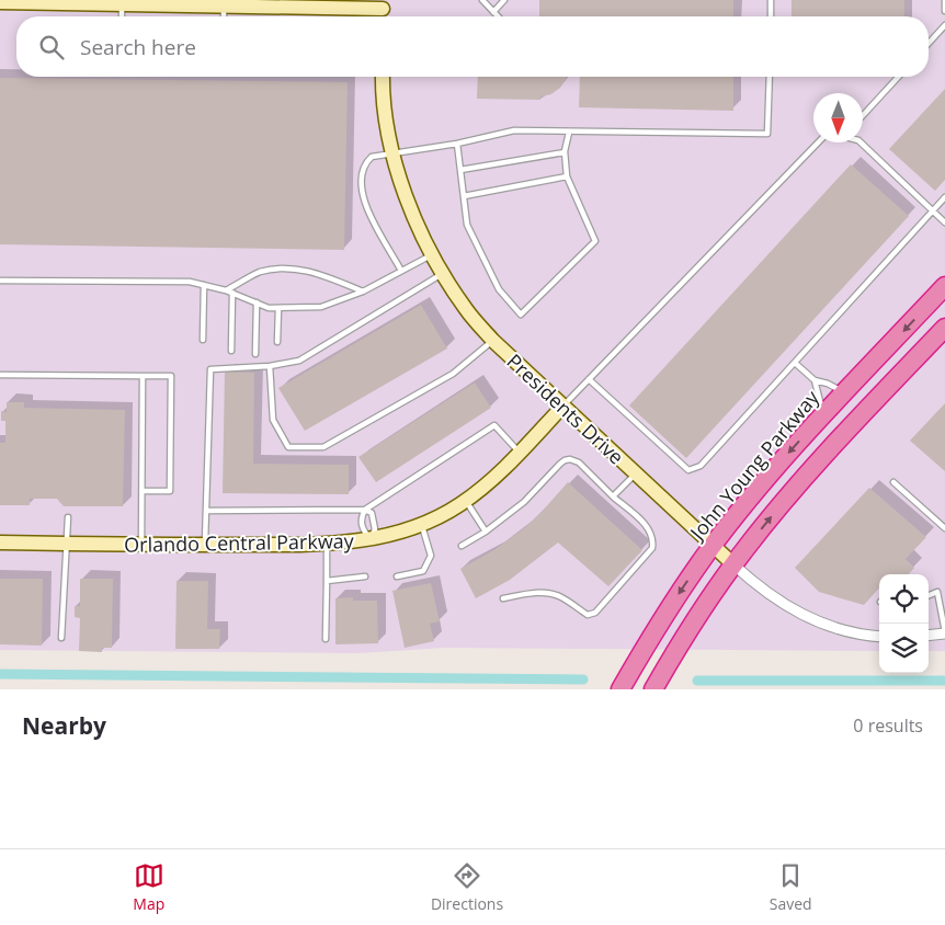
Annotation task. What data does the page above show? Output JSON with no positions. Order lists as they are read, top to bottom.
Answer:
{
  "streets": {
    "highway": ["John Young Parkway"],
    "street": ["Presidents Drive", "Orlando Central Parkway"]
  },
  "crossings": [
    ["Presidents Drive", "John Young Parkway"],
    ["Presidents Drive", "Orlando Central Parkway"]
  ],
  "north": "bottom",
  "page": {
    "search": "Search here",
    "heading": ["Nearby", "0 results"],
    "nav": ["Map", "Directions", "Saved"]
  }
}
